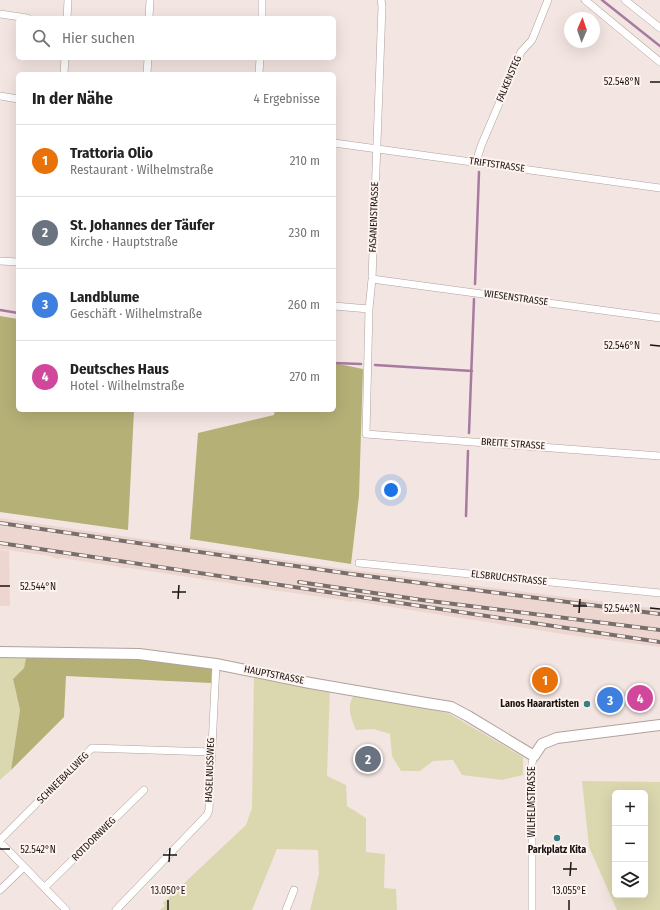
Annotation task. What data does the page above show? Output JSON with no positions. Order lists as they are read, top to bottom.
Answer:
{
  "streets": {
    "street": [
      "FALKENSTEG",
      "TRIFTSTRASSE",
      "FASANENSTRASSE",
      "WIESENSTRASSE",
      "BREITE STRASSE",
      "ELSBRUCHSTRASSE",
      "HAUPTSTRASSE",
      "HASELNUSSWEG",
      "SCHNEEBALLWEG",
      "WILHELMSTRASSE",
      "ROTDORNWEG"
    ]
  },
  "crossings": [
    ["FALKENSTEG", "TRIFTSTRASSE"],
    ["TRIFTSTRASSE", "FASANENSTRASSE"],
    ["FASANENSTRASSE", "WIESENSTRASSE"],
    ["FASANENSTRASSE", "BREITE STRASSE"],
    ["HAUPTSTRASSE", "HASELNUSSWEG"],
    ["HAUPTSTRASSE", "WILHELMSTRASSE"],
    ["HASELNUSSWEG", "SCHNEEBALLWEG"]
  ],
  "places": ["Lanos Haarartisten", "Parkplatz Kita"],
  "north": "top",
  "page": {
    "search": "Hier suchen",
    "heading": ["In der Nähe", "4 Ergebnisse"],
    "list": [
      {
        "mark": "1",
        "name": "Trattoria Olio",
        "note": "Restaurant · Wilhelmstraße",
        "value": "210 m"
      },
      {
        "mark": "2",
        "name": "St. Johannes der Täufer",
        "note": "Kirche · Hauptstraße",
        "value": "230 m"
      },
      {
        "mark": "3",
        "name": "Landblume",
        "note": "Geschäft · Wilhelmstraße",
        "value": "260 m"
      },
      {
        "mark": "4",
        "name": "Deutsches Haus",
        "note": "Hotel · Wilhelmstraße",
        "value": "270 m"
      }
    ],
    "pins": [
      "1",
      "4",
      "3",
      "2"
    ],
    "map_buttons": ["+", "−"]
  },
  "coordinates": [
    "52.548°N",
    "52.546°N",
    "52.544°N",
    "52.542°N",
    "13.050°E",
    "13.055°E"
  ]
}
